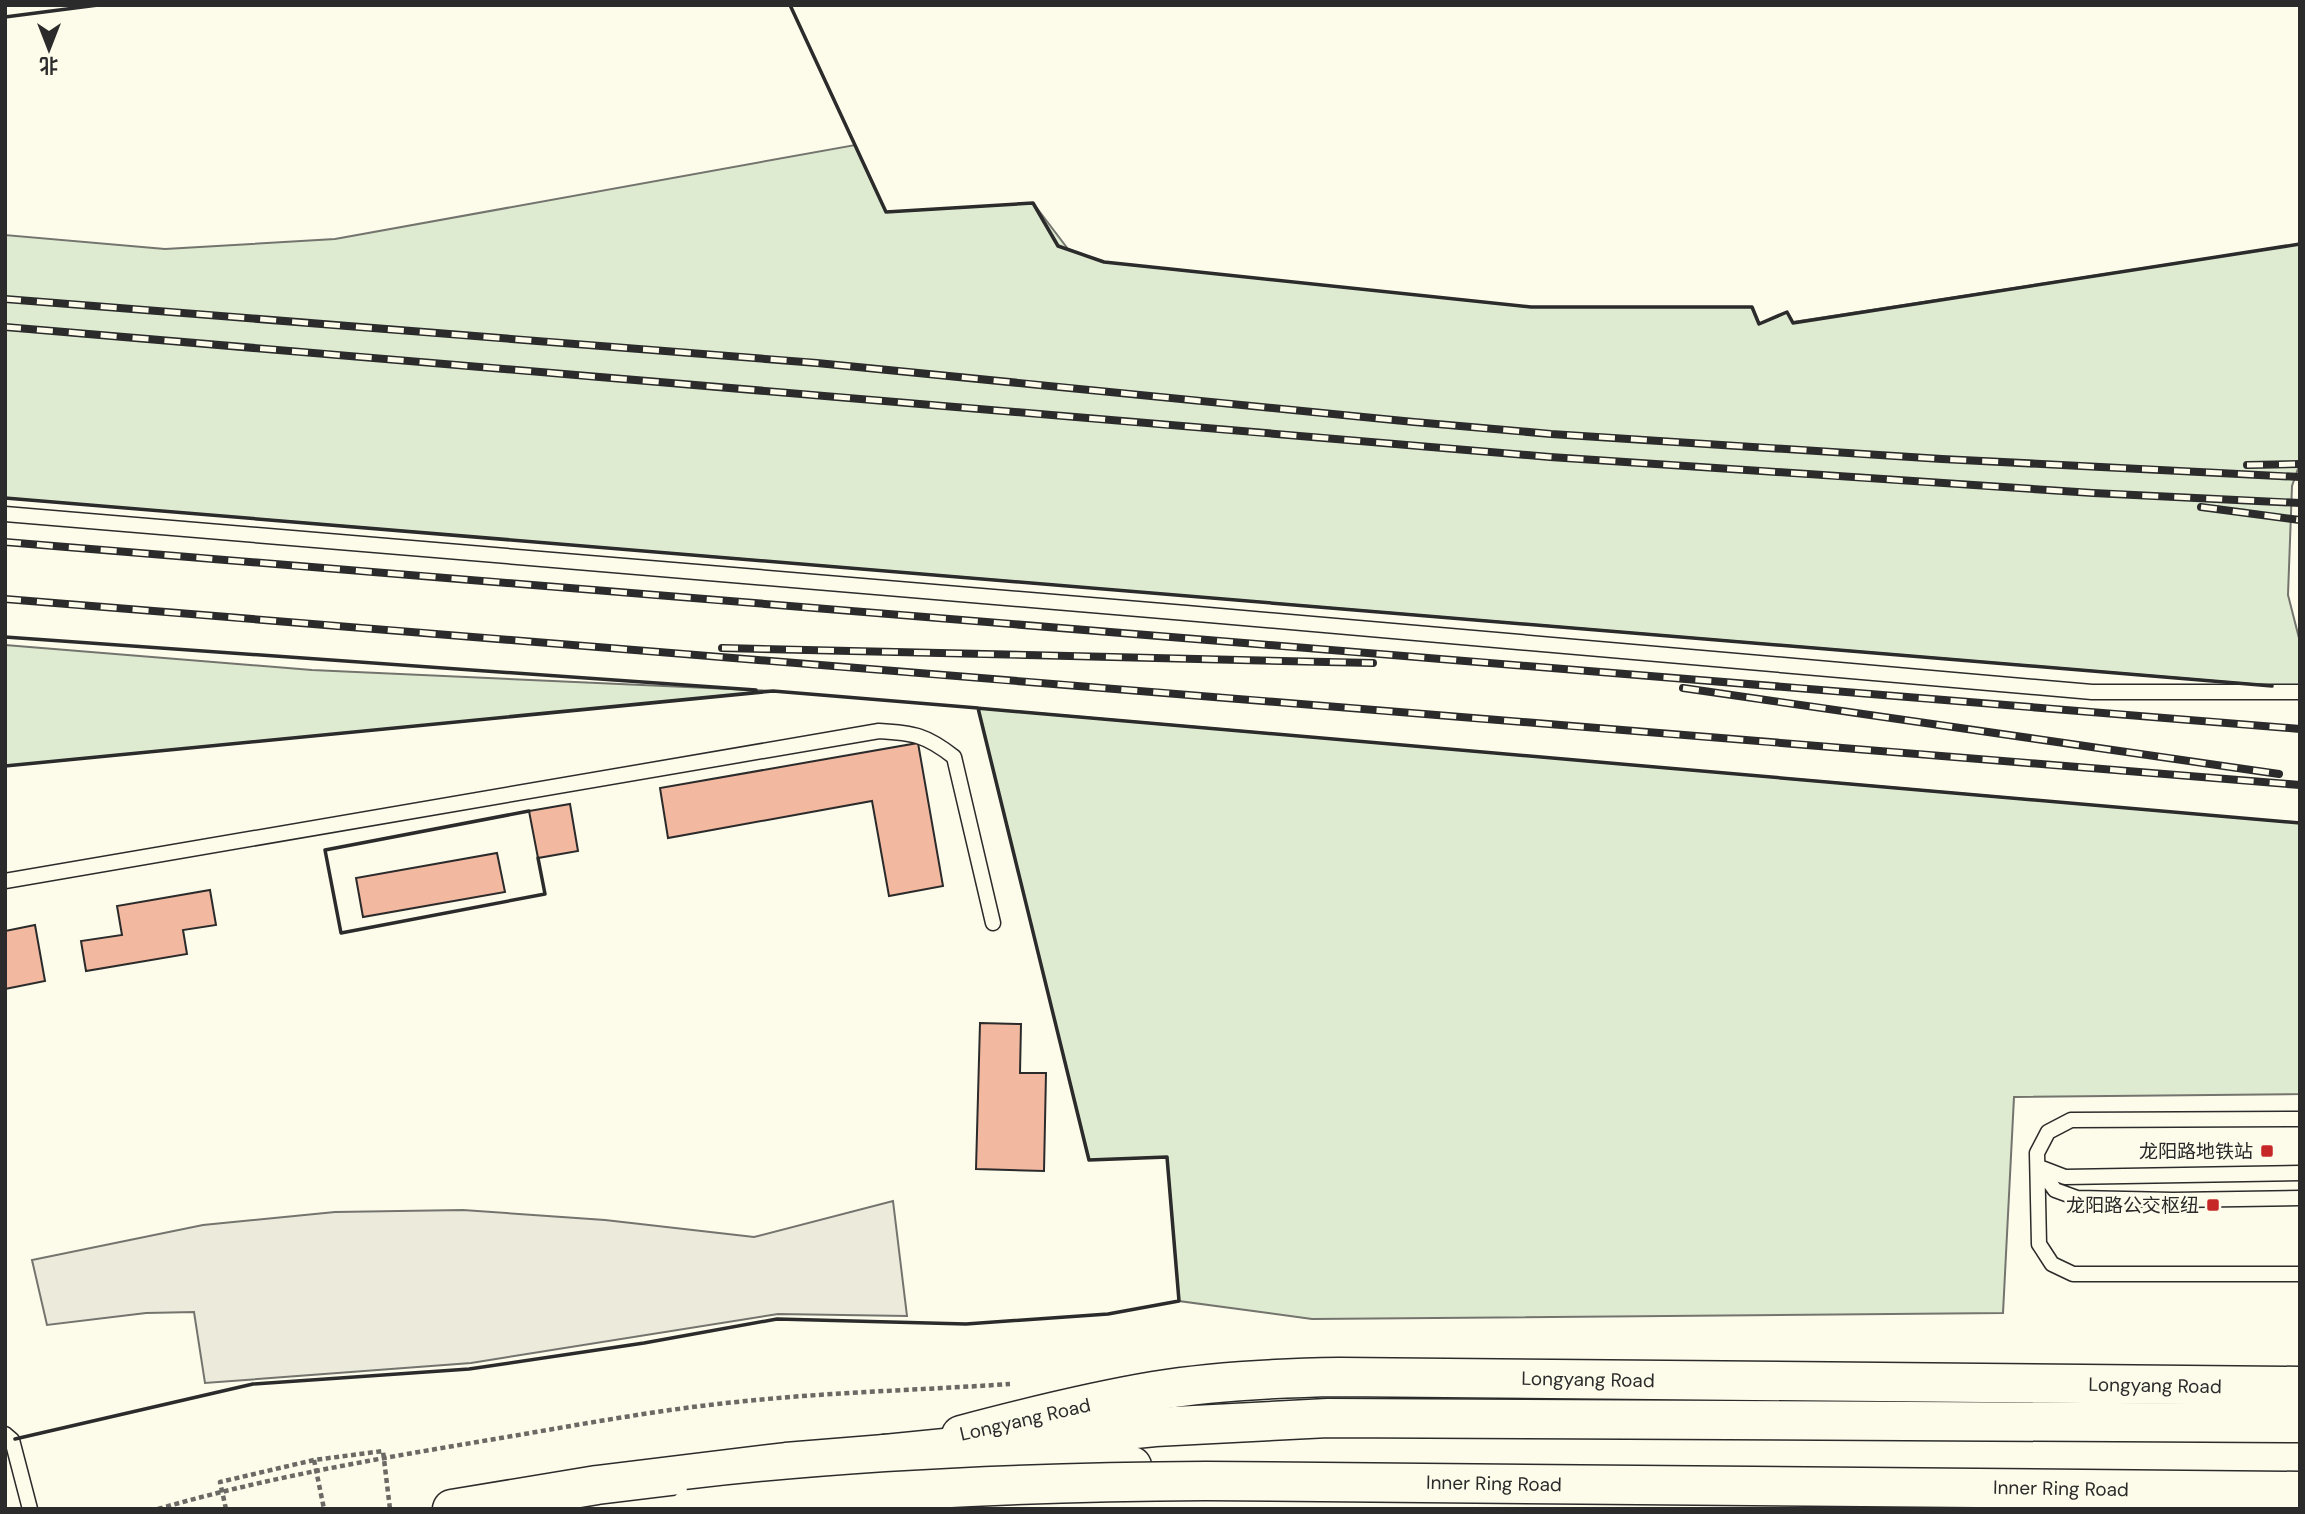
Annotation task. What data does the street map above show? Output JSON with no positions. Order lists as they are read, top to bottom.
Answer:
{
  "streets": {
    "main road": ["Longyang Road", "Inner Ring Road"]
  },
  "places": {
    "transit": ["龙阳路地铁站", "龙阳路公交枢纽"]
  },
  "north": "bottom"
}
